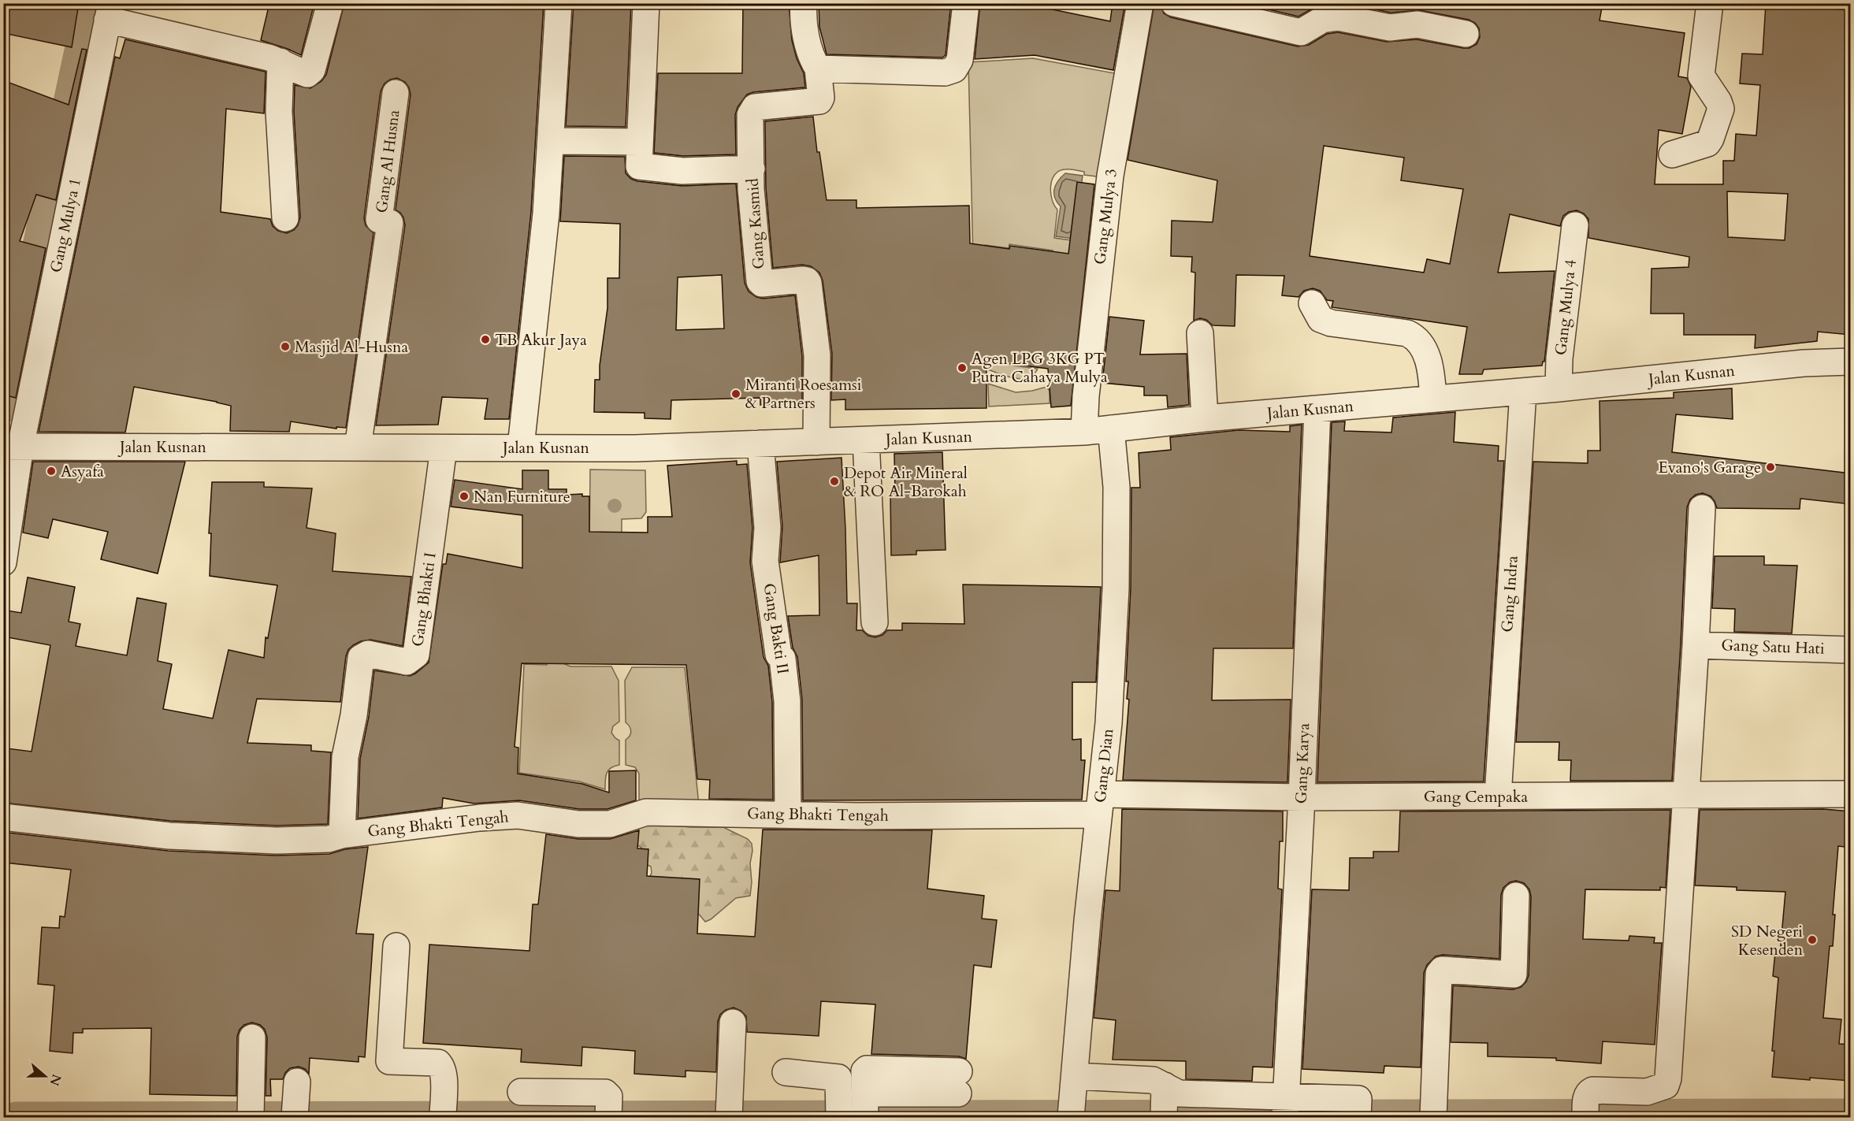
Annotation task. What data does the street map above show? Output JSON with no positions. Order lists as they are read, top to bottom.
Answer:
{
  "streets": {
    "street": [
      "Gang Al Husna",
      "Gang Mulya 3",
      "Gang Kasmid",
      "Gang Mulya 1",
      "Gang Mulya 4",
      "Jalan Kusnan",
      "Gang Indra",
      "Gang Bhakti I",
      "Gang Bakti II",
      "Gang Satu Hati",
      "Gang Karya",
      "Gang Dian",
      "Gang Cempaka",
      "Gang Bhakti Tengah"
    ]
  },
  "crossings": [
    ["Gang Al Husna", "Jalan Kusnan"],
    ["Gang Mulya 3", "Jalan Kusnan"],
    ["Gang Kasmid", "Jalan Kusnan"],
    ["Gang Mulya 1", "Jalan Kusnan"],
    ["Gang Mulya 4", "Jalan Kusnan"],
    ["Jalan Kusnan", "Gang Indra"],
    ["Jalan Kusnan", "Gang Bhakti I"],
    ["Jalan Kusnan", "Gang Bakti II"],
    ["Jalan Kusnan", "Gang Karya"],
    ["Jalan Kusnan", "Gang Dian"],
    ["Gang Indra", "Gang Cempaka"],
    ["Gang Bhakti I", "Gang Bhakti Tengah"],
    ["Gang Bakti II", "Gang Bhakti Tengah"],
    ["Gang Karya", "Gang Cempaka"],
    ["Gang Dian", "Gang Cempaka"],
    ["Gang Dian", "Gang Bhakti Tengah"],
    ["Gang Cempaka", "Gang Bhakti Tengah"]
  ],
  "places": [
    "TB Akur Jaya",
    "Masjid Al-Husna",
    "Agen LPG 3KG PT Putra Cahaya Mulya",
    "Miranti Roesamsi & Partners",
    "Evano's Garage",
    "Asyafa",
    "Depot Air Mineral & RO Al-Barokah",
    "Nan Furniture",
    "SD Negeri Kesenden"
  ],
  "north": "right"
}
